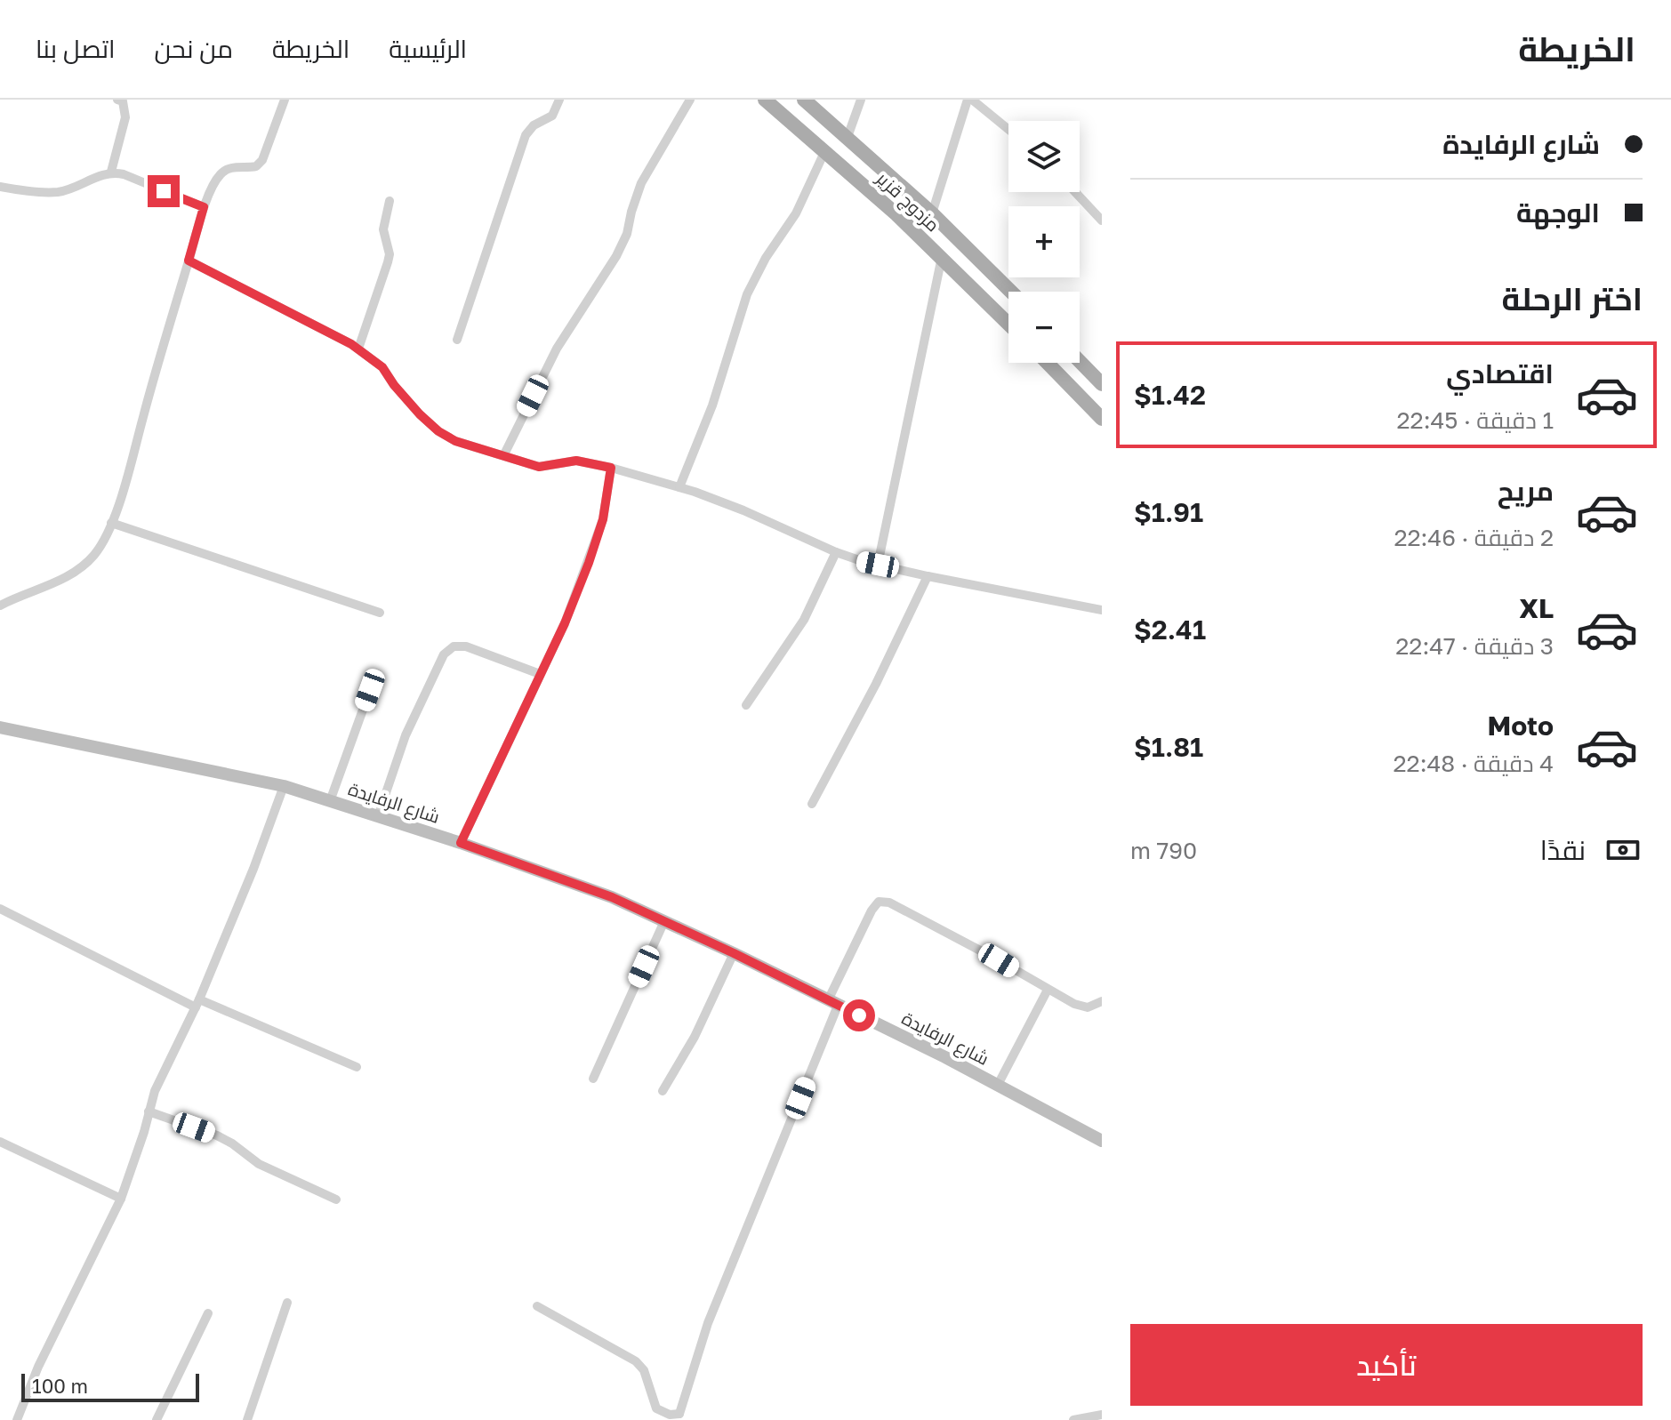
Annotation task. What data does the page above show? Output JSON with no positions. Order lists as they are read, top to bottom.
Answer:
{
  "streets": {
    "main road": ["مزدوج قزير"],
    "street": ["شارع الرفايدة"]
  },
  "scale_bar": "100 m",
  "page": {
    "header": "الخريطة",
    "nav": [
      "الرئيسية",
      "الخريطة",
      "من نحن",
      "اتصل بنا"
    ],
    "banner": ["شارع الرفايدة", "الوجهة"],
    "map_buttons": ["+", "−"],
    "heading": "اختر الرحلة",
    "list": [
      {
        "name": "اقتصادي",
        "note": "1 دقيقة · 22:45",
        "value": "$1.42"
      },
      {
        "name": "مريح",
        "note": "2 دقيقة · 22:46",
        "value": "$1.91"
      },
      {
        "name": "XL",
        "note": "3 دقيقة · 22:47",
        "value": "$2.41"
      },
      {
        "name": "Moto",
        "note": "4 دقيقة · 22:48",
        "value": "$1.81"
      }
    ],
    "pay": ["نقدًا", "790 m"],
    "buttons": "تأكيد",
    "scale": "100 m"
  }
}
